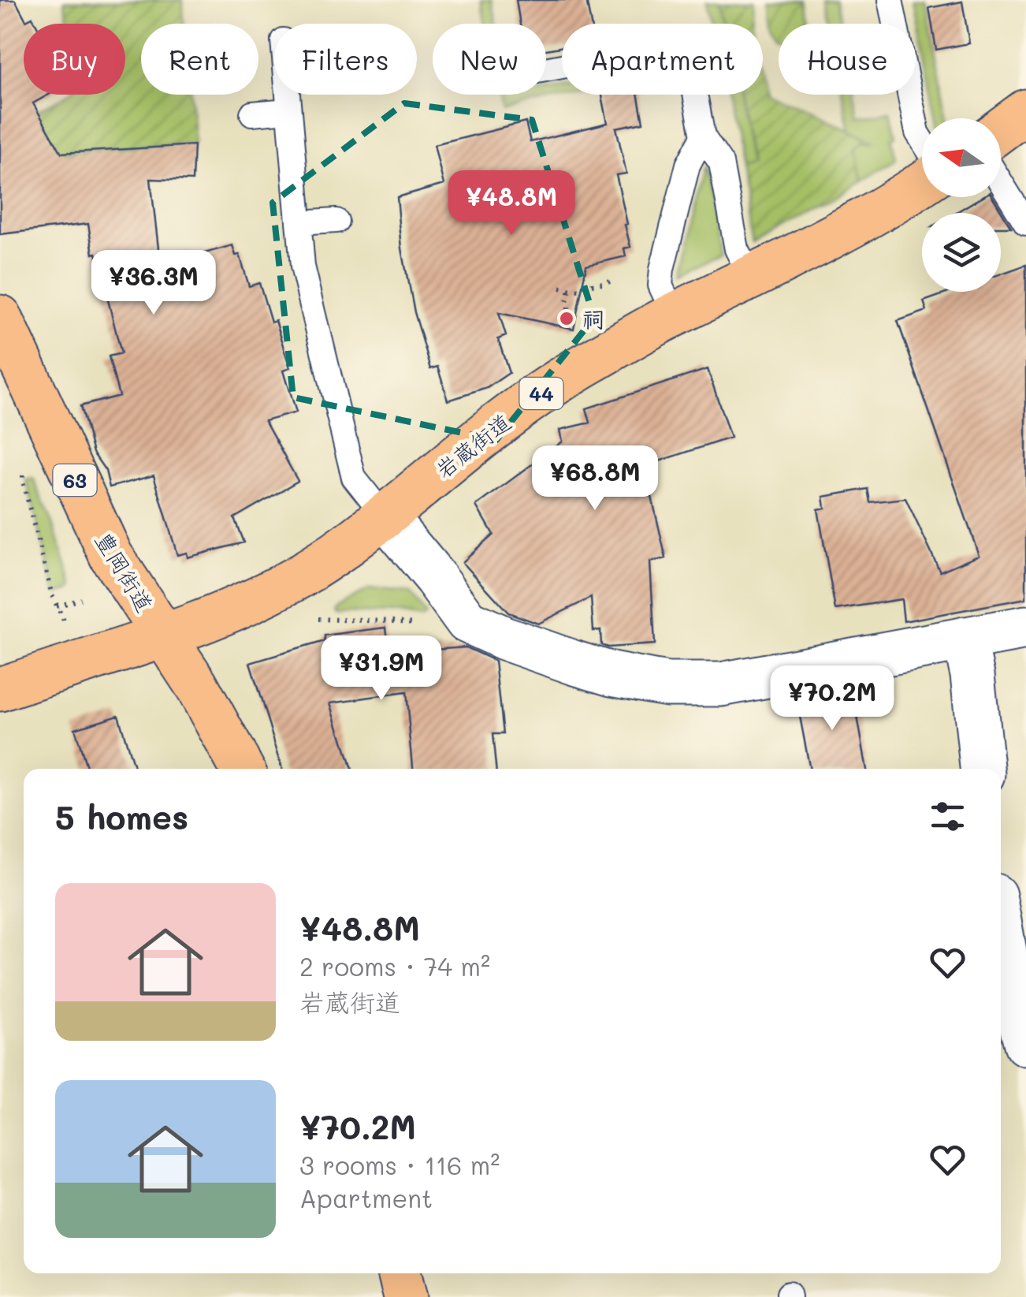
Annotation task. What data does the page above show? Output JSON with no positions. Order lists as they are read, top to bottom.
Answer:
{
  "streets": {
    "main road": [
      "44",
      "岩蔵街道",
      "63",
      "豊岡街道"
    ]
  },
  "crossings": [
    ["岩蔵街道", "豊岡街道"]
  ],
  "places": ["祠"],
  "north": "left",
  "page": {
    "chip": [
      "Buy",
      "Rent",
      "Filters",
      "New",
      "Apartment",
      "House"
    ],
    "price": [
      "¥48.8M",
      "¥36.3M",
      "¥68.8M",
      "¥31.9M",
      "¥70.2M"
    ],
    "heading": "5 homes",
    "list": [
      {
        "name": "¥48.8M",
        "note": "2 rooms · 74 m² · 岩蔵街道"
      },
      {
        "name": "¥70.2M",
        "note": "3 rooms · 116 m² · Apartment"
      }
    ]
  }
}
